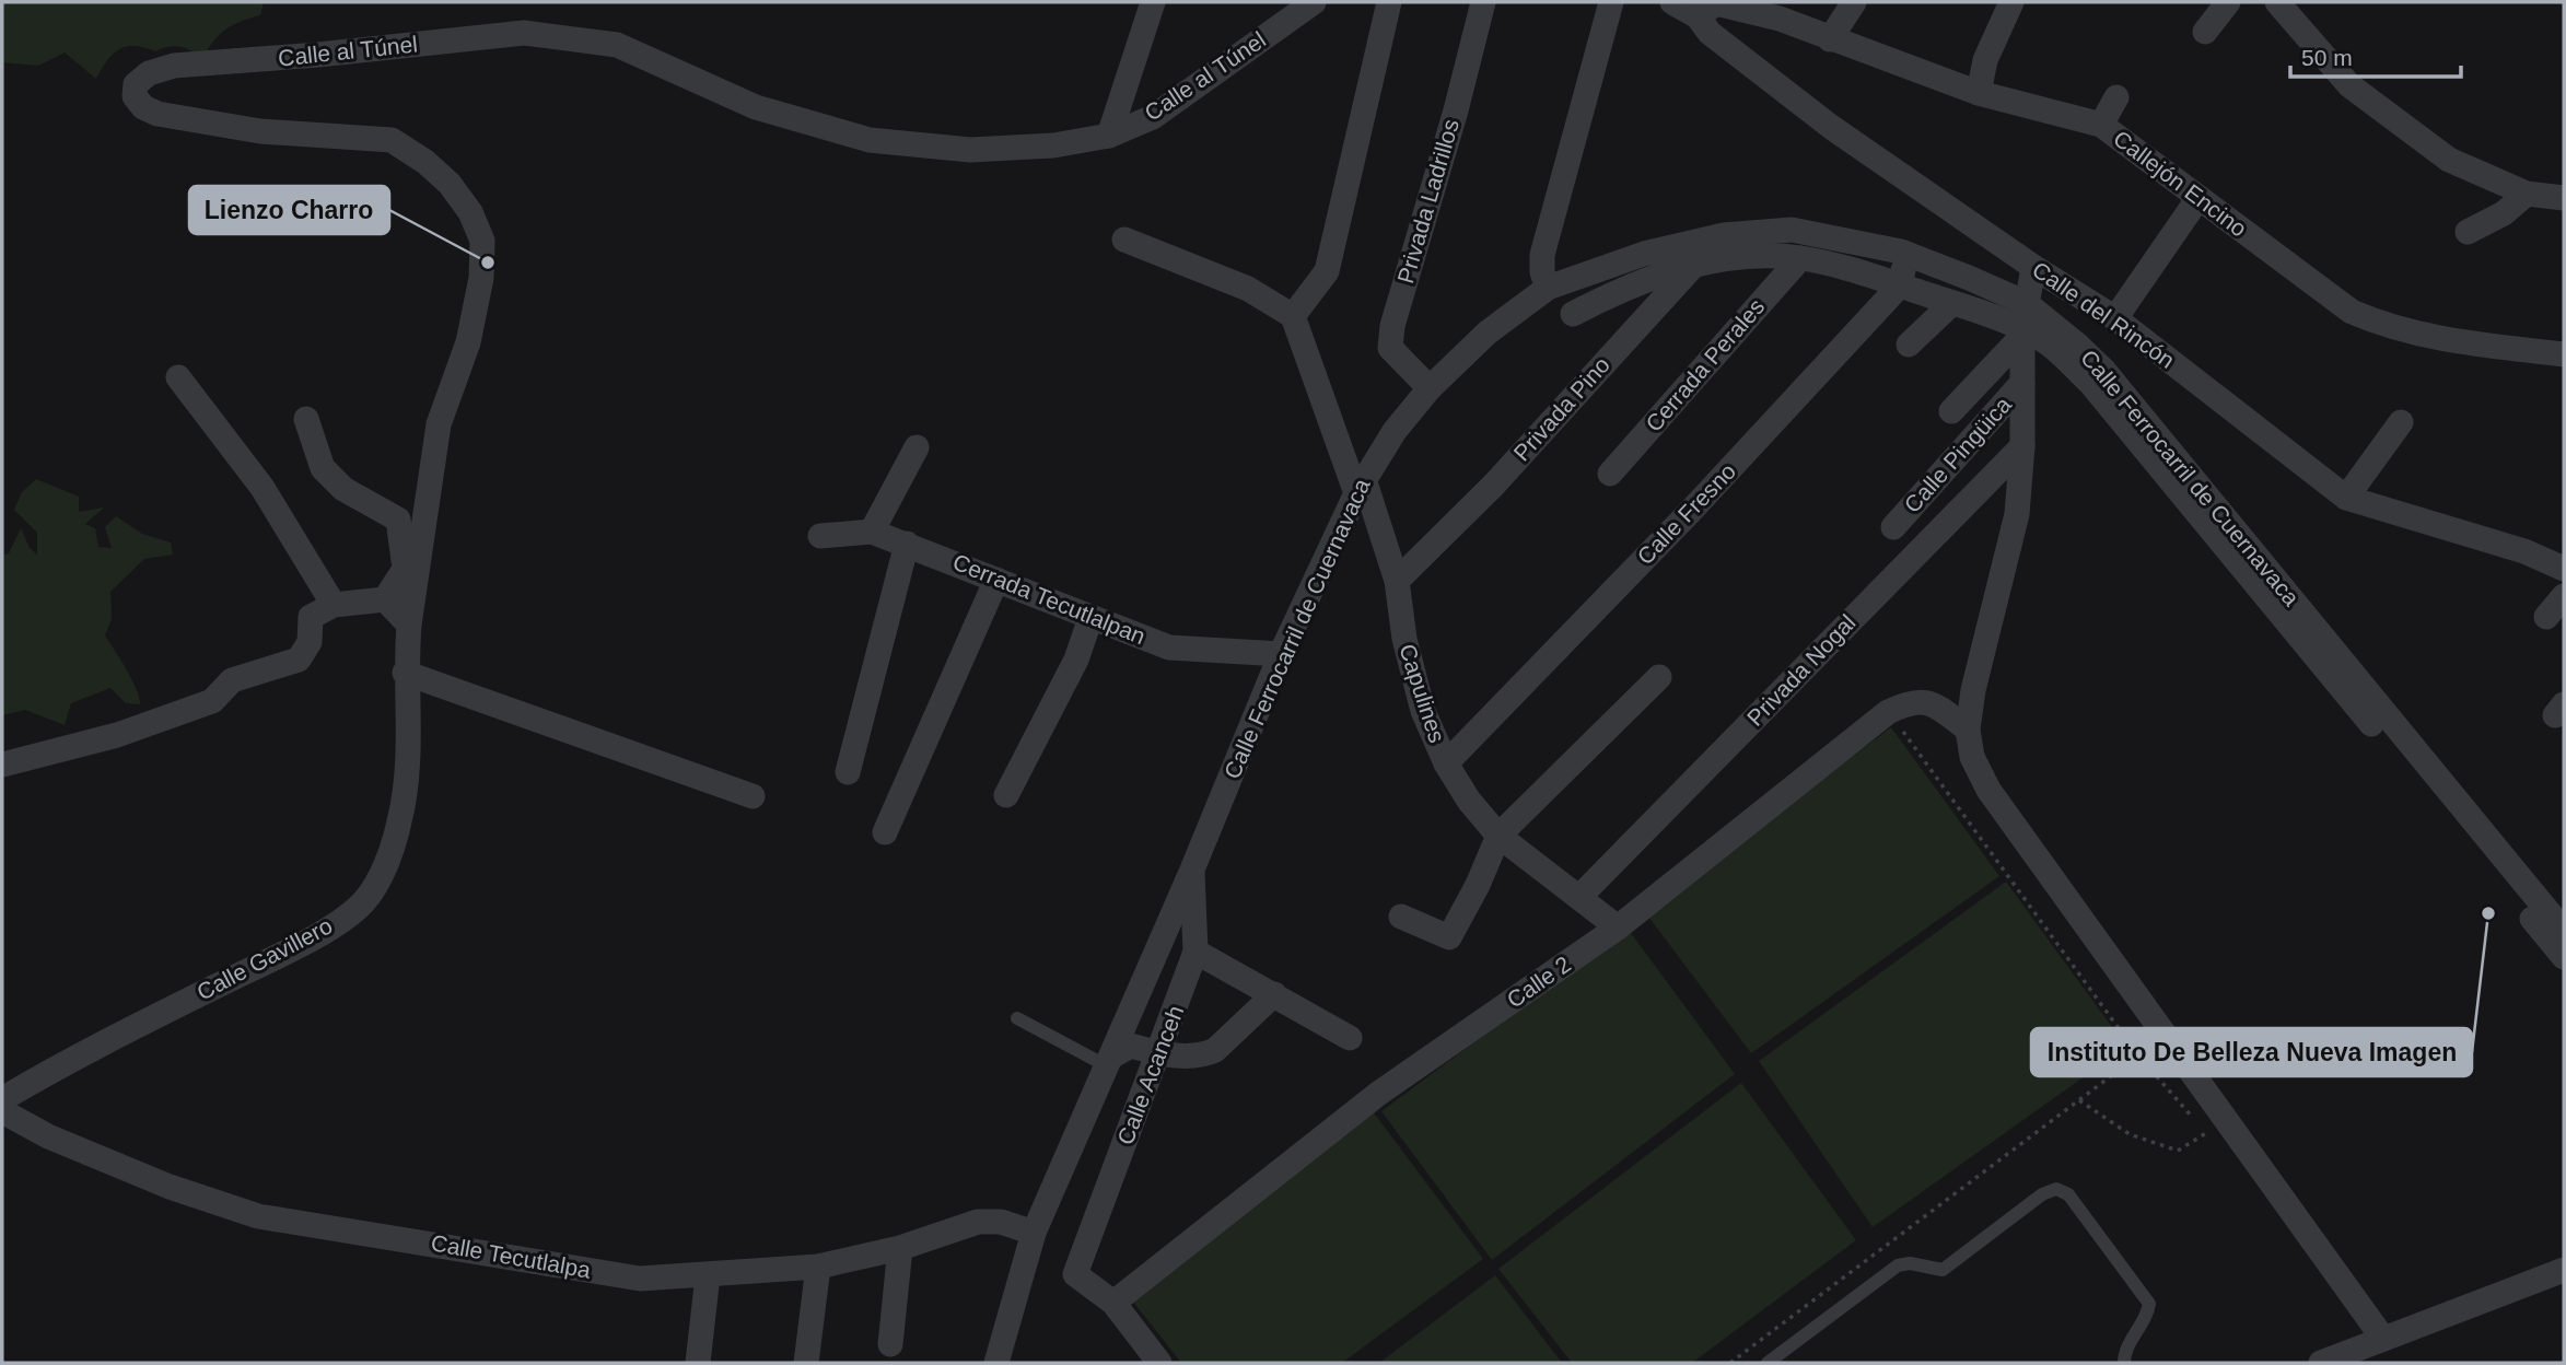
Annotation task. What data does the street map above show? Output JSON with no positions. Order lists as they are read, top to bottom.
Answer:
{
  "streets": {
    "street": [
      "Calle al Túnel",
      "Callejón Encino",
      "Privada Ladrillos",
      "Calle del Rincón",
      "Cerrada Perales",
      "Privada Pino",
      "Calle Pingüica",
      "Calle Ferrocarril de Cuernavaca",
      "Calle Fresno",
      "Cerrada Tecutlalpan",
      "Privada Nogal",
      "Capulines",
      "Calle Gavillero",
      "Calle 2",
      "Calle Acanceh",
      "Calle Tecutlalpa"
    ]
  },
  "crossings": [
    ["Calle al Túnel", "Calle Gavillero"],
    ["Callejón Encino", "Calle del Rincón"],
    ["Privada Ladrillos", "Calle Ferrocarril de Cuernavaca"],
    ["Cerrada Perales", "Calle Ferrocarril de Cuernavaca"],
    ["Privada Pino", "Calle Ferrocarril de Cuernavaca"],
    ["Privada Pino", "Capulines"],
    ["Calle Ferrocarril de Cuernavaca", "Calle Fresno"],
    ["Calle Ferrocarril de Cuernavaca", "Cerrada Tecutlalpan"],
    ["Calle Ferrocarril de Cuernavaca", "Capulines"],
    ["Calle Ferrocarril de Cuernavaca", "Calle Acanceh"],
    ["Calle Ferrocarril de Cuernavaca", "Calle Tecutlalpa"],
    ["Calle Fresno", "Capulines"],
    ["Privada Nogal", "Capulines"],
    ["Capulines", "Calle 2"],
    ["Calle 2", "Calle Acanceh"]
  ],
  "places": ["Lienzo Charro", "Instituto De Belleza Nueva Imagen"],
  "scale_bar": "50 m"
}
